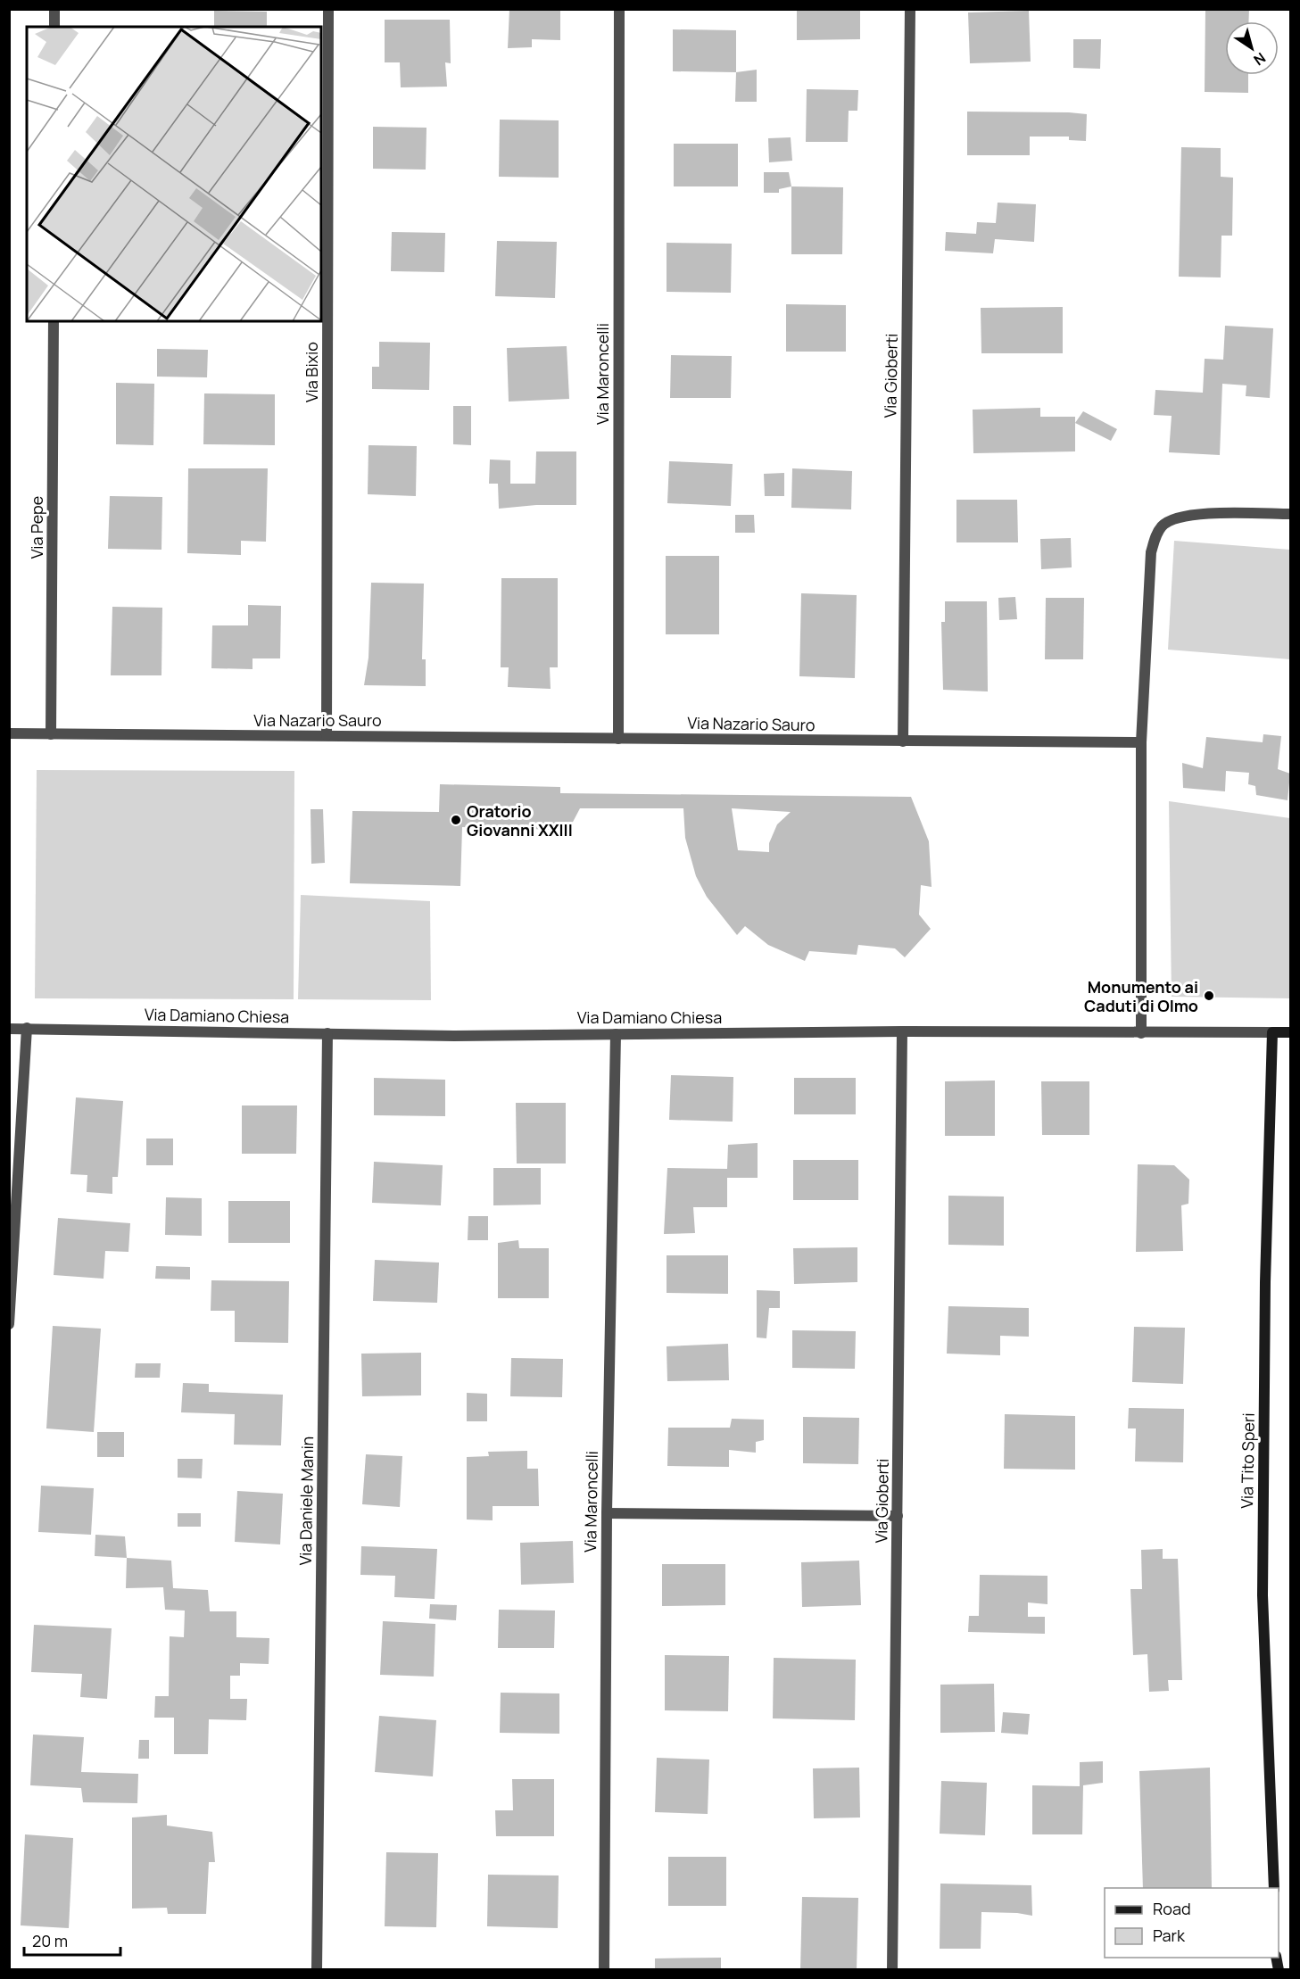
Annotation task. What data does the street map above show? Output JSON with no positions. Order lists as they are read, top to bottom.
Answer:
{
  "streets": {
    "street": [
      "Via Bixio",
      "Via Maroncelli",
      "Via Gioberti",
      "Via Pepe",
      "Via Nazario Sauro",
      "Via Damiano Chiesa",
      "Via Tito Speri",
      "Via Daniele Manin"
    ]
  },
  "crossings": [
    ["Via Bixio", "Via Nazario Sauro"],
    ["Via Maroncelli", "Via Nazario Sauro"],
    ["Via Maroncelli", "Via Damiano Chiesa"],
    ["Via Gioberti", "Via Nazario Sauro"],
    ["Via Gioberti", "Via Damiano Chiesa"],
    ["Via Pepe", "Via Nazario Sauro"],
    ["Via Damiano Chiesa", "Via Tito Speri"],
    ["Via Damiano Chiesa", "Via Daniele Manin"]
  ],
  "places": ["Oratorio Giovanni XXIII", "Monumento ai Caduti di Olmo"],
  "legend": ["Road", "Park"],
  "scale_bar": "20 m",
  "north": "bottom right"
}
